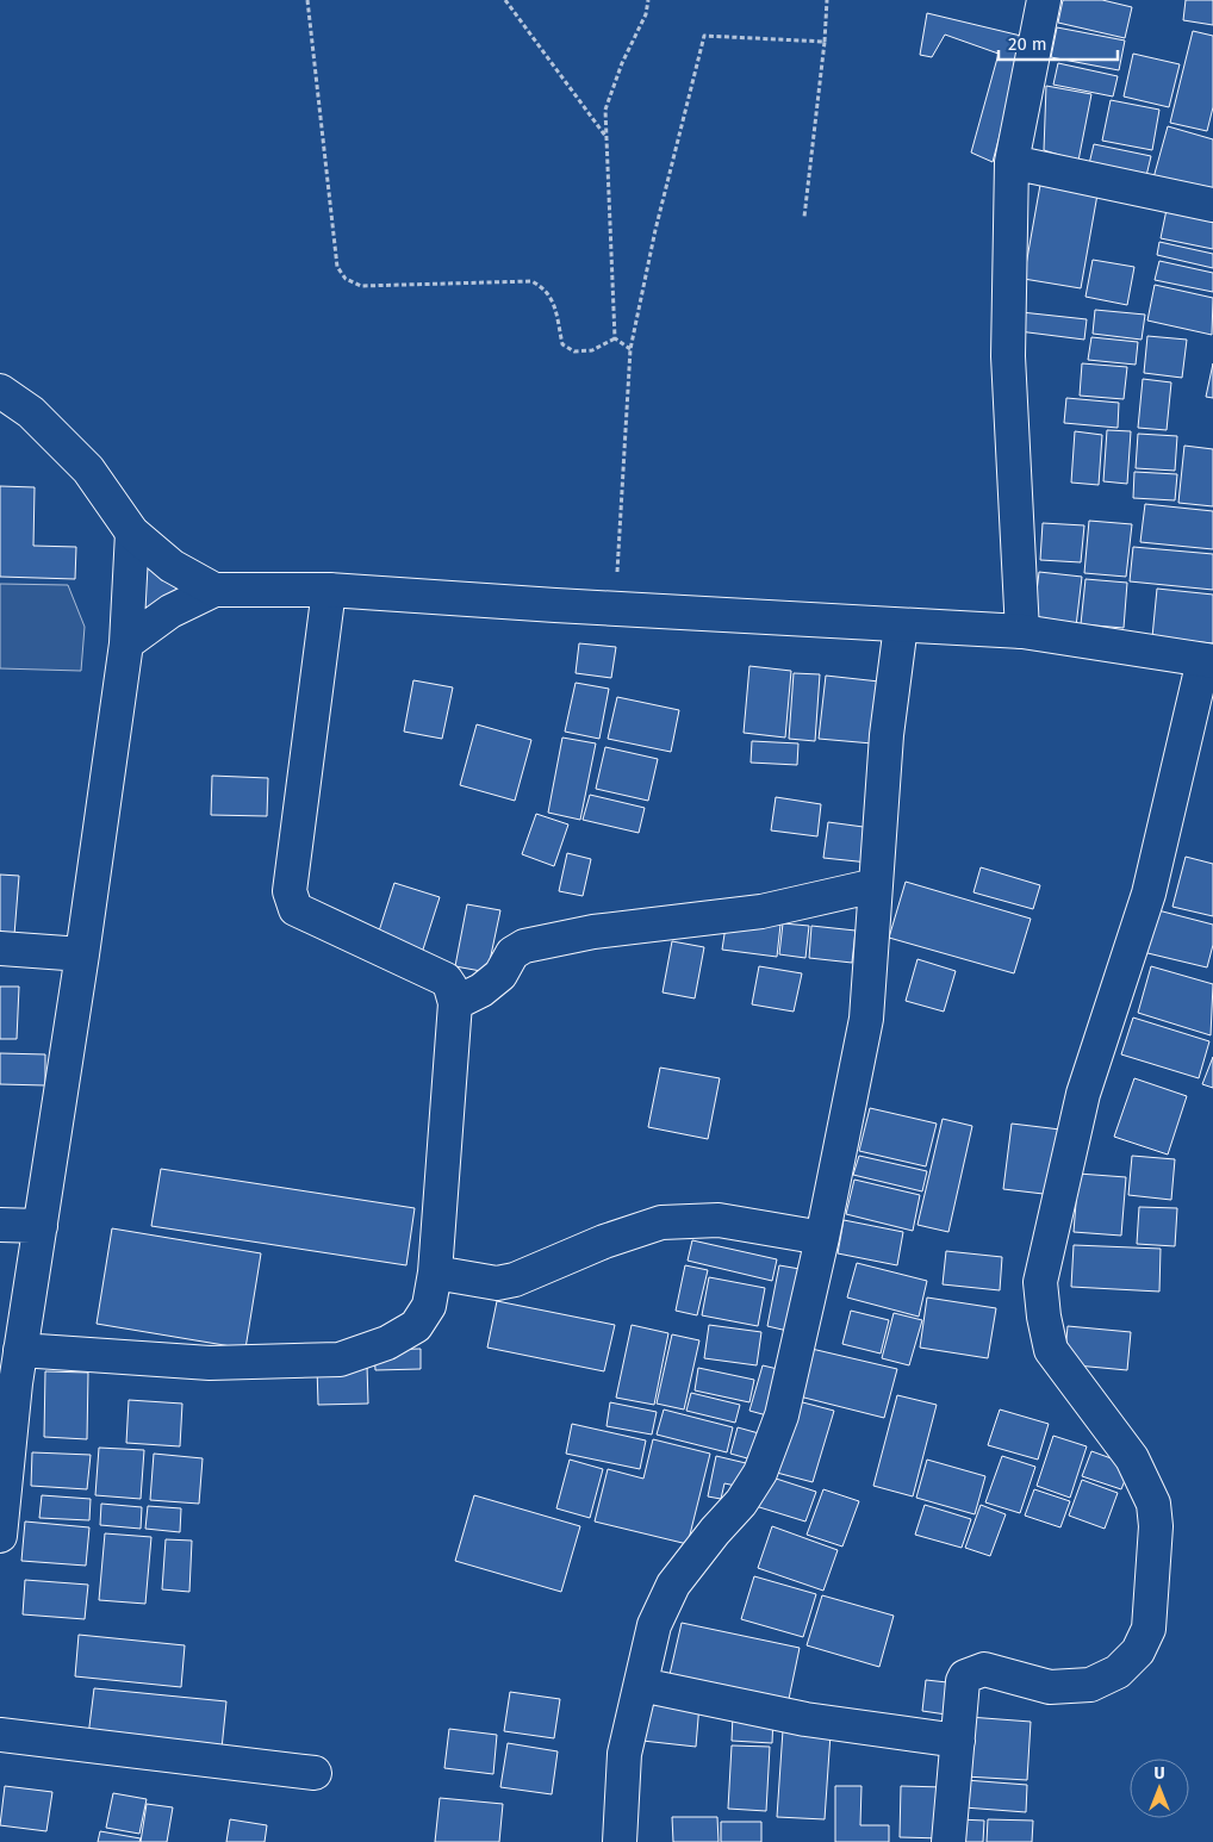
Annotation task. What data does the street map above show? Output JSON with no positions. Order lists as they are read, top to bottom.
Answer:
{
  "scale_bar": "20 m",
  "north": "top"
}
